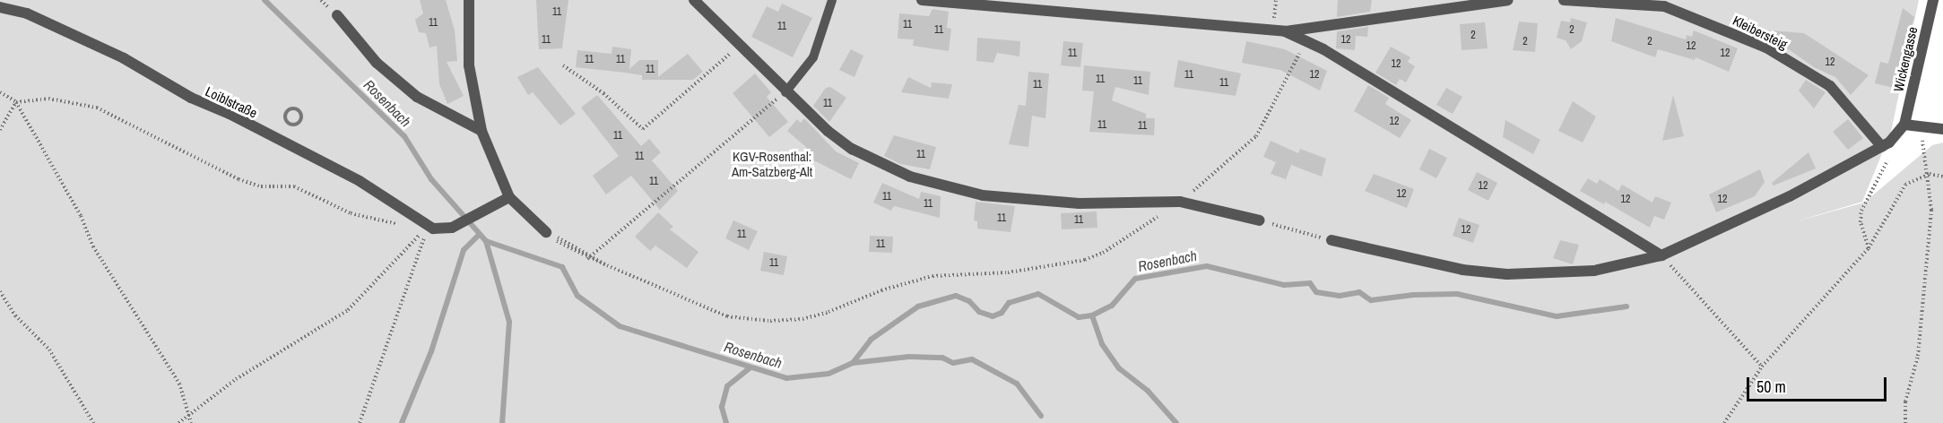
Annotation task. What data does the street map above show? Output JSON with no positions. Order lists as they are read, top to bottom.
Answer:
{
  "streets": {
    "street": ["Kleibersteig", "Wickengasse", "Loiblstraße"]
  },
  "water": ["Rosenbach"],
  "parks": ["KGV-Rosenthal: Am-Satzberg-Alt"],
  "house_numbers": [
    "11",
    "11",
    "11",
    "11",
    "11",
    "2",
    "2",
    "11",
    "12",
    "2",
    "2",
    "12",
    "11",
    "12",
    "11",
    "11",
    "12",
    "12",
    "11",
    "11",
    "12",
    "11",
    "11",
    "11",
    "11",
    "11",
    "12",
    "11",
    "11",
    "11",
    "11",
    "11",
    "11",
    "12",
    "12",
    "11",
    "12",
    "12",
    "11",
    "11",
    "11",
    "12",
    "11",
    "11",
    "11"
  ],
  "scale_bar": "50 m"
}
